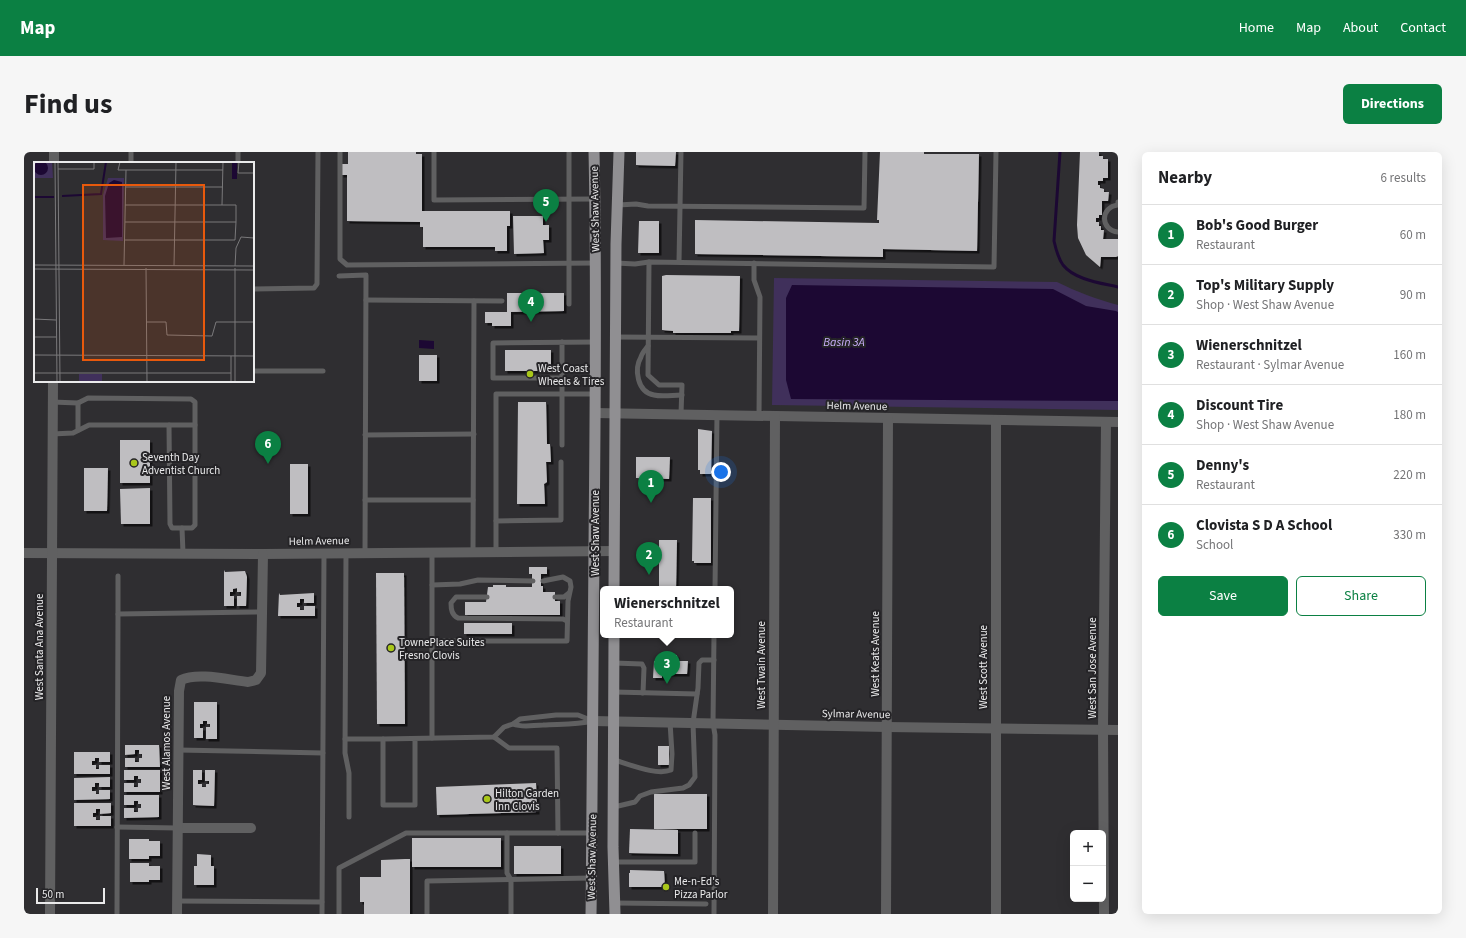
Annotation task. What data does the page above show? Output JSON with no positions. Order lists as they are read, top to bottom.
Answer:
{
  "streets": {
    "main road": ["West Shaw Avenue"],
    "street": [
      "Helm Avenue",
      "West Santa Ana Avenue",
      "West Keats Avenue",
      "West Twain Avenue",
      "West Scott Avenue",
      "West San Jose Avenue",
      "Sylmar Avenue",
      "West Alamos Avenue"
    ]
  },
  "crossings": [
    ["West Shaw Avenue", "Helm Avenue"],
    ["West Shaw Avenue", "Sylmar Avenue"],
    ["Helm Avenue", "West Santa Ana Avenue"],
    ["Helm Avenue", "West Keats Avenue"],
    ["Helm Avenue", "West Twain Avenue"],
    ["Helm Avenue", "West Scott Avenue"],
    ["Helm Avenue", "West San Jose Avenue"],
    ["Helm Avenue", "West Alamos Avenue"],
    ["West Keats Avenue", "Sylmar Avenue"],
    ["West Twain Avenue", "Sylmar Avenue"],
    ["West Scott Avenue", "Sylmar Avenue"],
    ["West San Jose Avenue", "Sylmar Avenue"]
  ],
  "water": ["Basin 3A"],
  "places": [
    "West Coast Wheels & Tires",
    "Seventh Day Adventist Church",
    "TownePlace Suites Fresno Clovis",
    "Hilton Garden Inn Clovis",
    "Me-n-Ed's Pizza Parlor"
  ],
  "scale_bar": "50 m",
  "page": {
    "header": "Map",
    "nav": [
      "Home",
      "Map",
      "About",
      "Contact"
    ],
    "title": "Find us",
    "buttons": [
      "Directions",
      ["Save", "Share"]
    ],
    "heading": ["Nearby", "6 results"],
    "pins": [
      "5",
      "4",
      "6",
      "1",
      "2",
      "3"
    ],
    "list": [
      {
        "mark": "1",
        "name": "Bob's Good Burger",
        "note": "Restaurant",
        "value": "60 m"
      },
      {
        "mark": "2",
        "name": "Top's Military Supply",
        "note": "Shop · West Shaw Avenue",
        "value": "90 m"
      },
      {
        "mark": "3",
        "name": "Wienerschnitzel",
        "note": "Restaurant · Sylmar Avenue",
        "value": "160 m"
      },
      {
        "mark": "4",
        "name": "Discount Tire",
        "note": "Shop · West Shaw Avenue",
        "value": "180 m"
      },
      {
        "mark": "5",
        "name": "Denny's",
        "note": "Restaurant",
        "value": "220 m"
      },
      {
        "mark": "6",
        "name": "Clovista S D A School",
        "note": "School",
        "value": "330 m"
      }
    ],
    "popup": ["Wienerschnitzel", "Restaurant"],
    "map_buttons": ["+", "−"],
    "scale": "50 m"
  }
}
